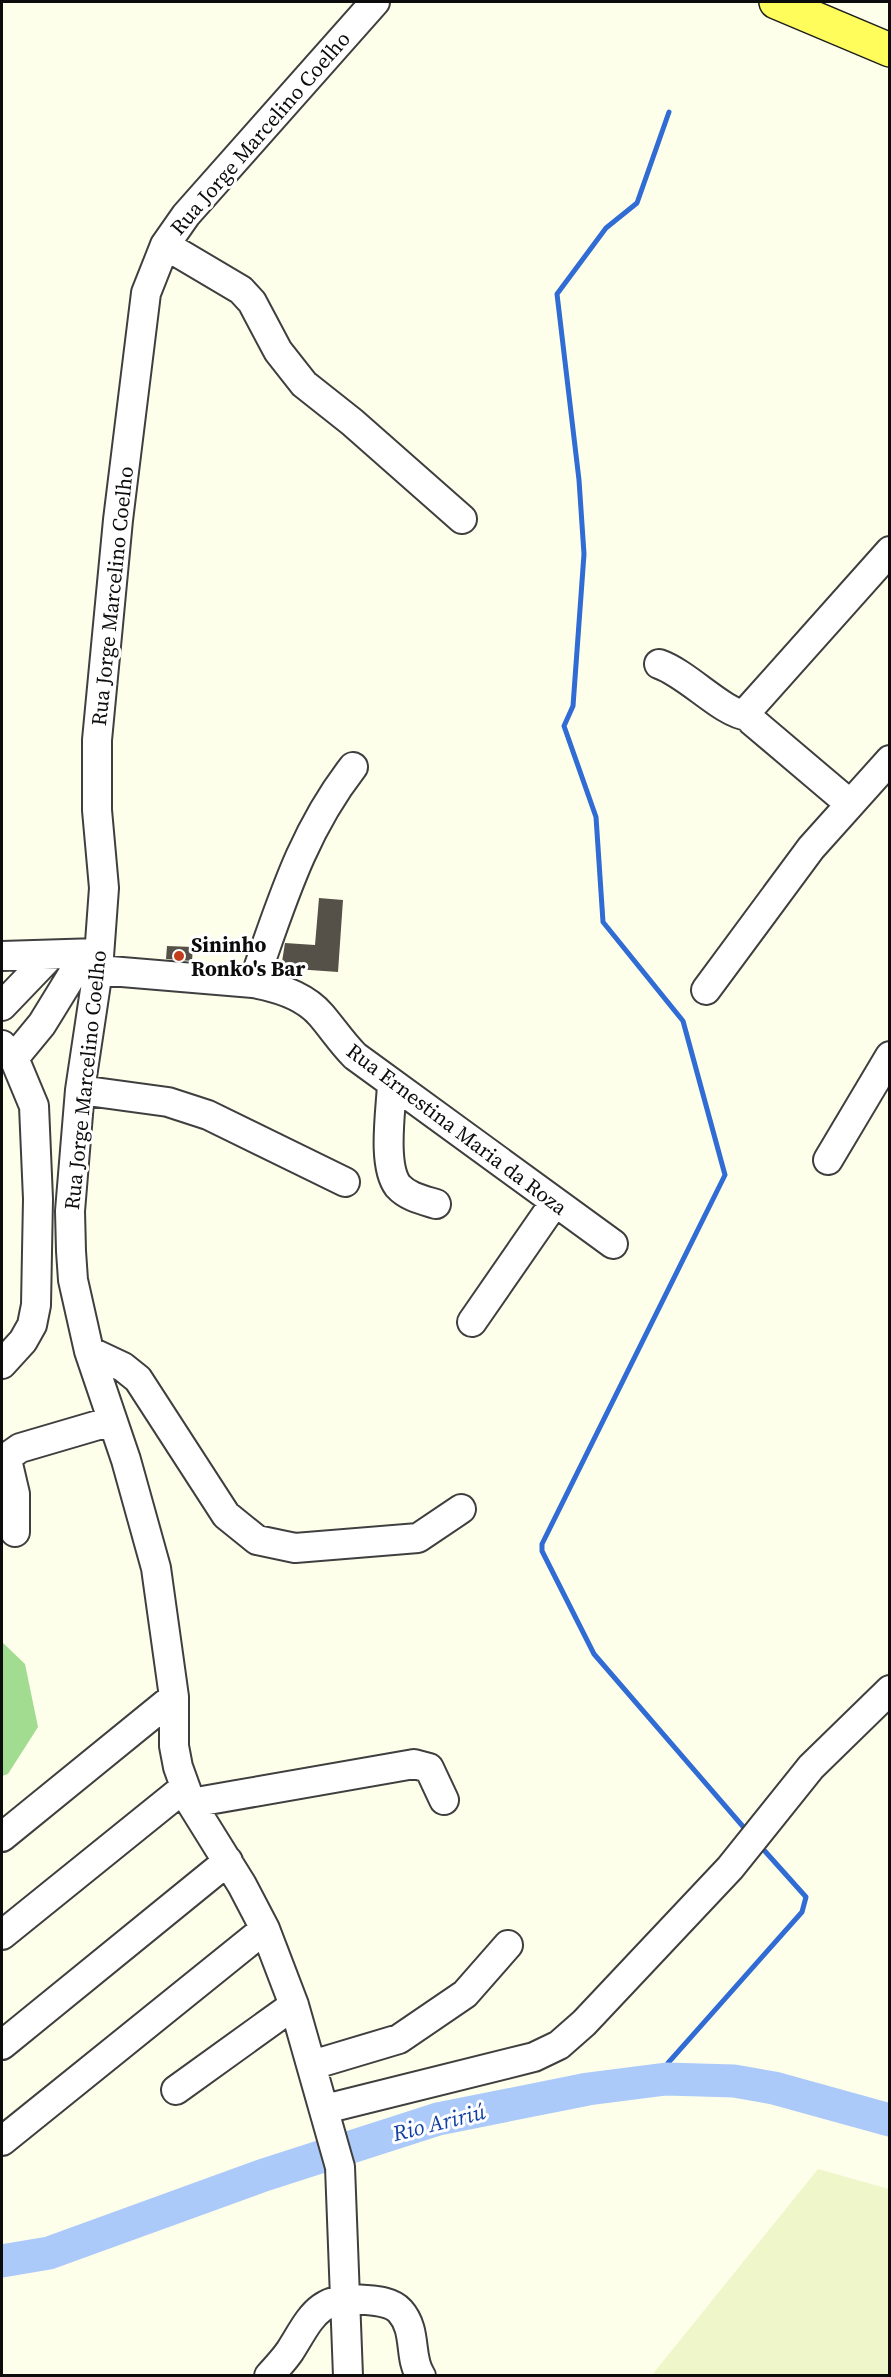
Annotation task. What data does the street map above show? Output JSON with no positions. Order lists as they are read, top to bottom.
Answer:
{
  "streets": {
    "street": ["Rua Jorge Marcelino Coelho", "Rua Ernestina Maria da Roza"]
  },
  "crossings": [
    ["Rua Jorge Marcelino Coelho", "Rua Ernestina Maria da Roza"]
  ],
  "water": ["Rio Aririú"],
  "places": ["Sininho Ronko's Bar"]
}
